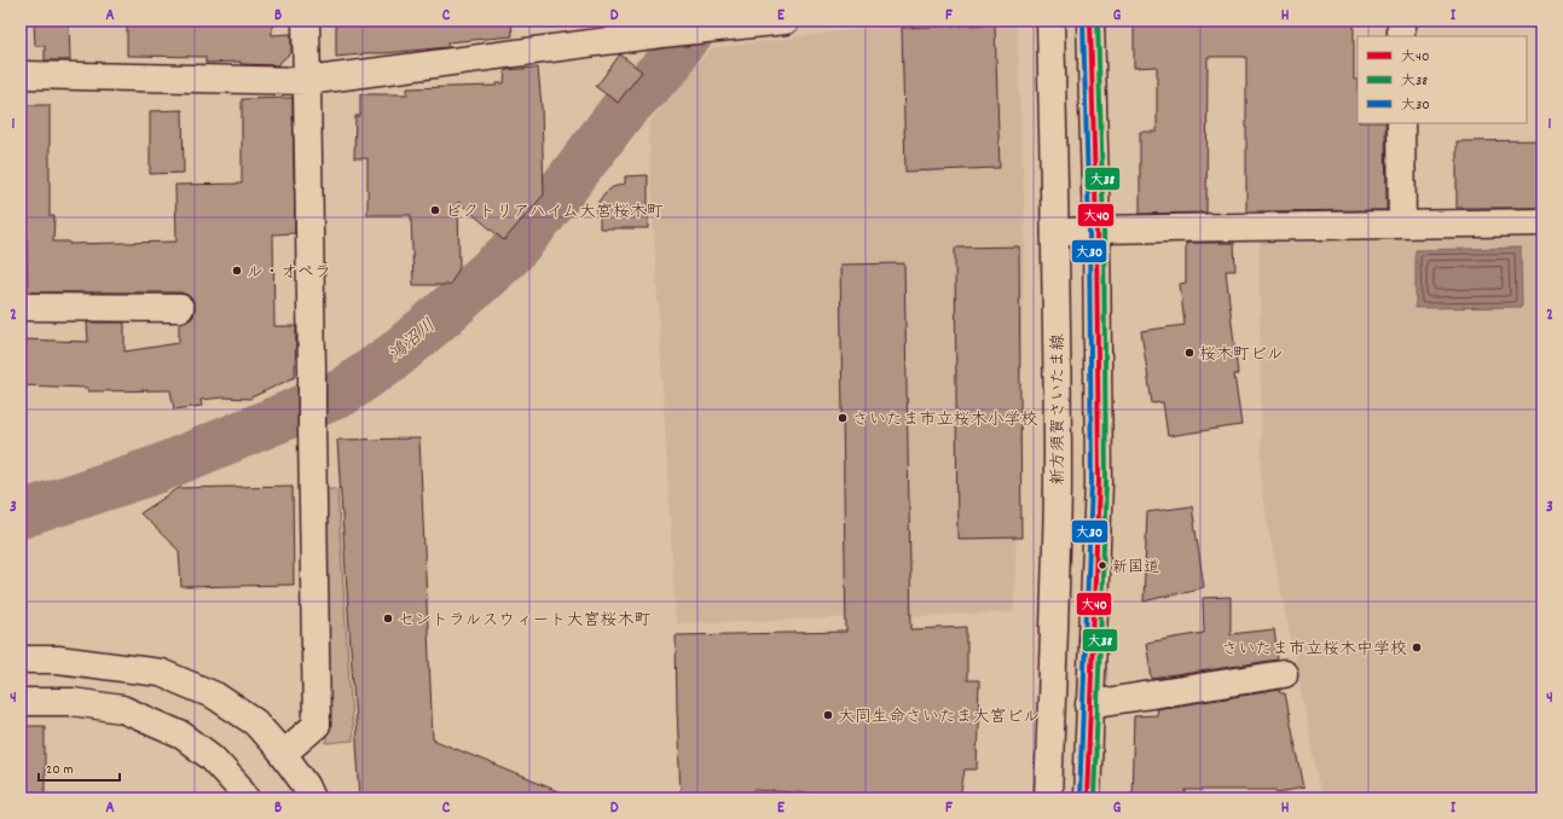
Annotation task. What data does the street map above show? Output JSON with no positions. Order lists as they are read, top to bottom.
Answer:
{
  "streets": {
    "street": ["新方須賀さいたま線"]
  },
  "water": ["鴻沼川"],
  "places": [
    "ビクトリアハイム大宮桜木町",
    "ル・オペラ",
    "桜木町ビル",
    "さいたま市立桜木小学校",
    "新国道",
    "セントラルスウィート大宮桜木町",
    "さいたま市立桜木中学校",
    "大同生命さいたま大宮ビル"
  ],
  "lines": ["transit line 大40", "transit line 大38", "transit line 大30"],
  "legend": ["大40", "大38", "大30"],
  "scale_bar": "20 m",
  "grid": {
    "columns": [
      "A",
      "B",
      "C",
      "D",
      "E",
      "F",
      "G",
      "H",
      "I"
    ],
    "rows": [
      "1",
      "2",
      "3",
      "4"
    ]
  }
}
